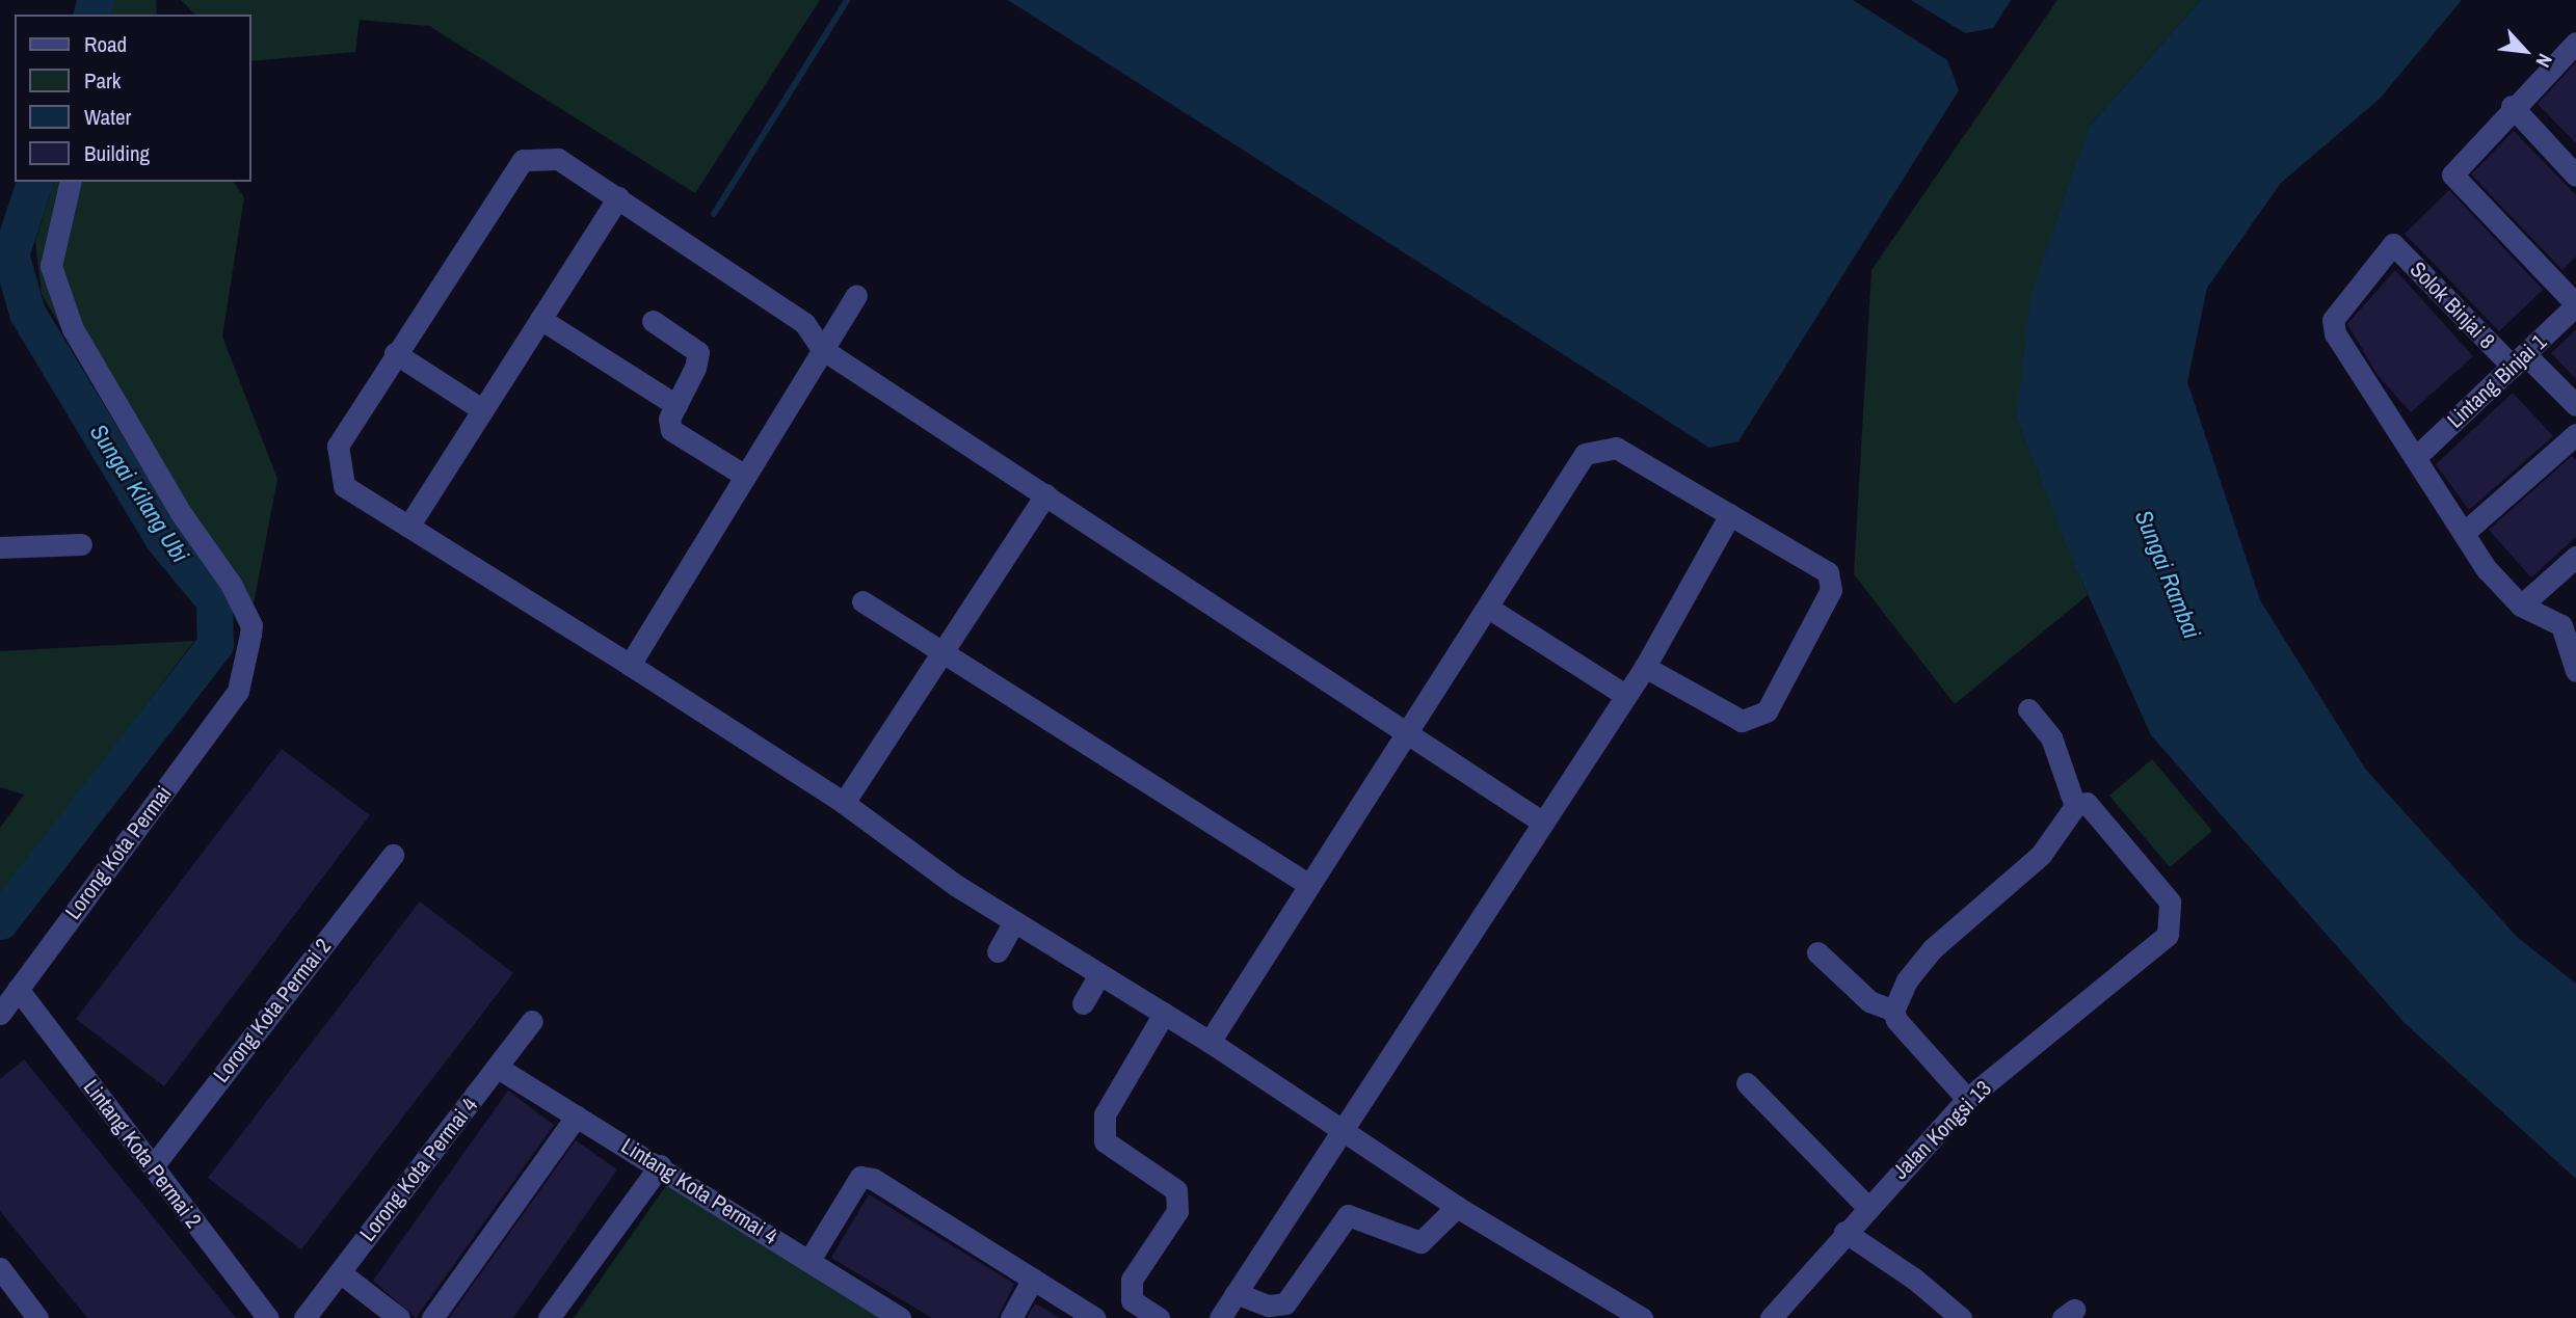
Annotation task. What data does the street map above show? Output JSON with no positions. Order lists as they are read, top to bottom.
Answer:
{
  "streets": {
    "street": [
      "Solok Binjai 8",
      "Lintang Binjai 1",
      "Lorong Kota Permai",
      "Lorong Kota Permai 2",
      "Jalan Kongsi 13",
      "Lintang Kota Permai 2",
      "Lorong Kota Permai 4",
      "Lintang Kota Permai 4"
    ]
  },
  "crossings": [
    ["Solok Binjai 8", "Lintang Binjai 1"],
    ["Lorong Kota Permai", "Lintang Kota Permai 2"],
    ["Lorong Kota Permai 2", "Lintang Kota Permai 2"],
    ["Lorong Kota Permai 4", "Lintang Kota Permai 4"]
  ],
  "water": ["Sungai Kilang Ubi", "Sungai Rambai"],
  "legend": [
    "Road",
    "Park",
    "Water",
    "Building"
  ],
  "north": "bottom right"
}
